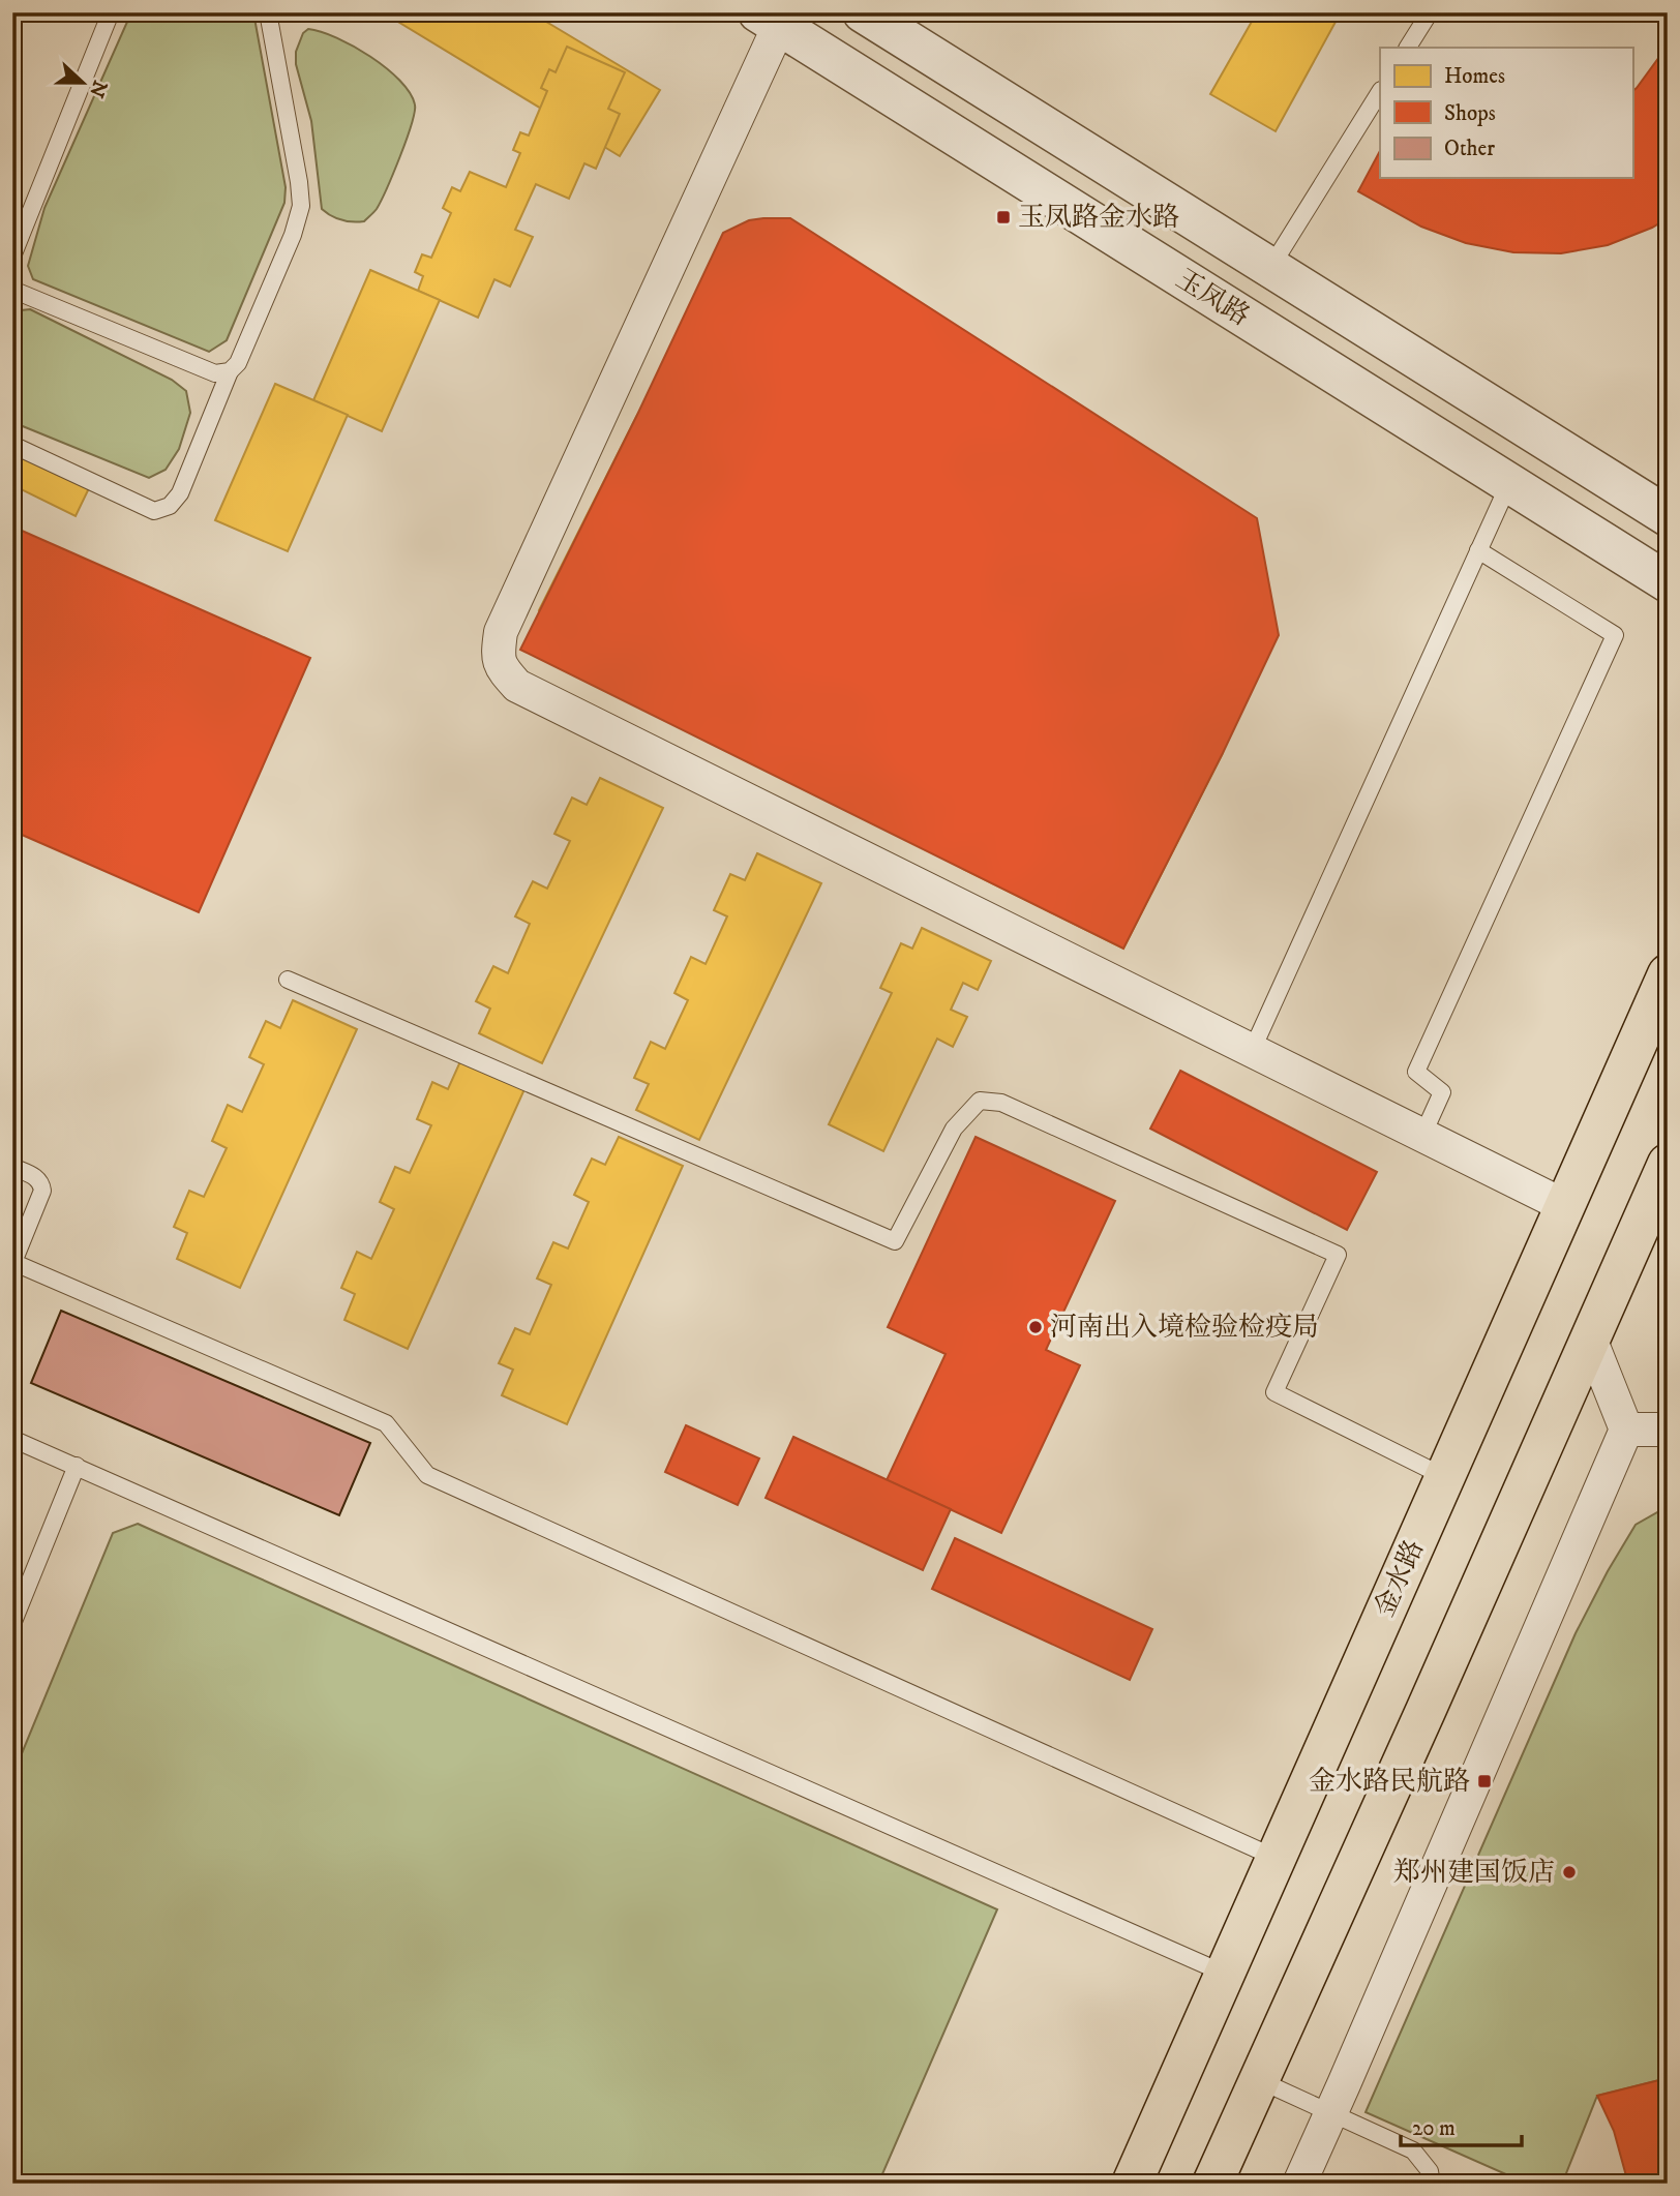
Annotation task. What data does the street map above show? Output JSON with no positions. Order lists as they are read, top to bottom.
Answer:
{
  "streets": {
    "main road": ["金水路"],
    "street": ["玉凤路"]
  },
  "places": {
    "transit": ["玉凤路金水路", "金水路民航路"],
    "other": ["河南出入境检验检疫局", "郑州建国饭店"]
  },
  "legend": ["Homes", "Shops", "Other"],
  "scale_bar": "20 m",
  "north": "right"
}
